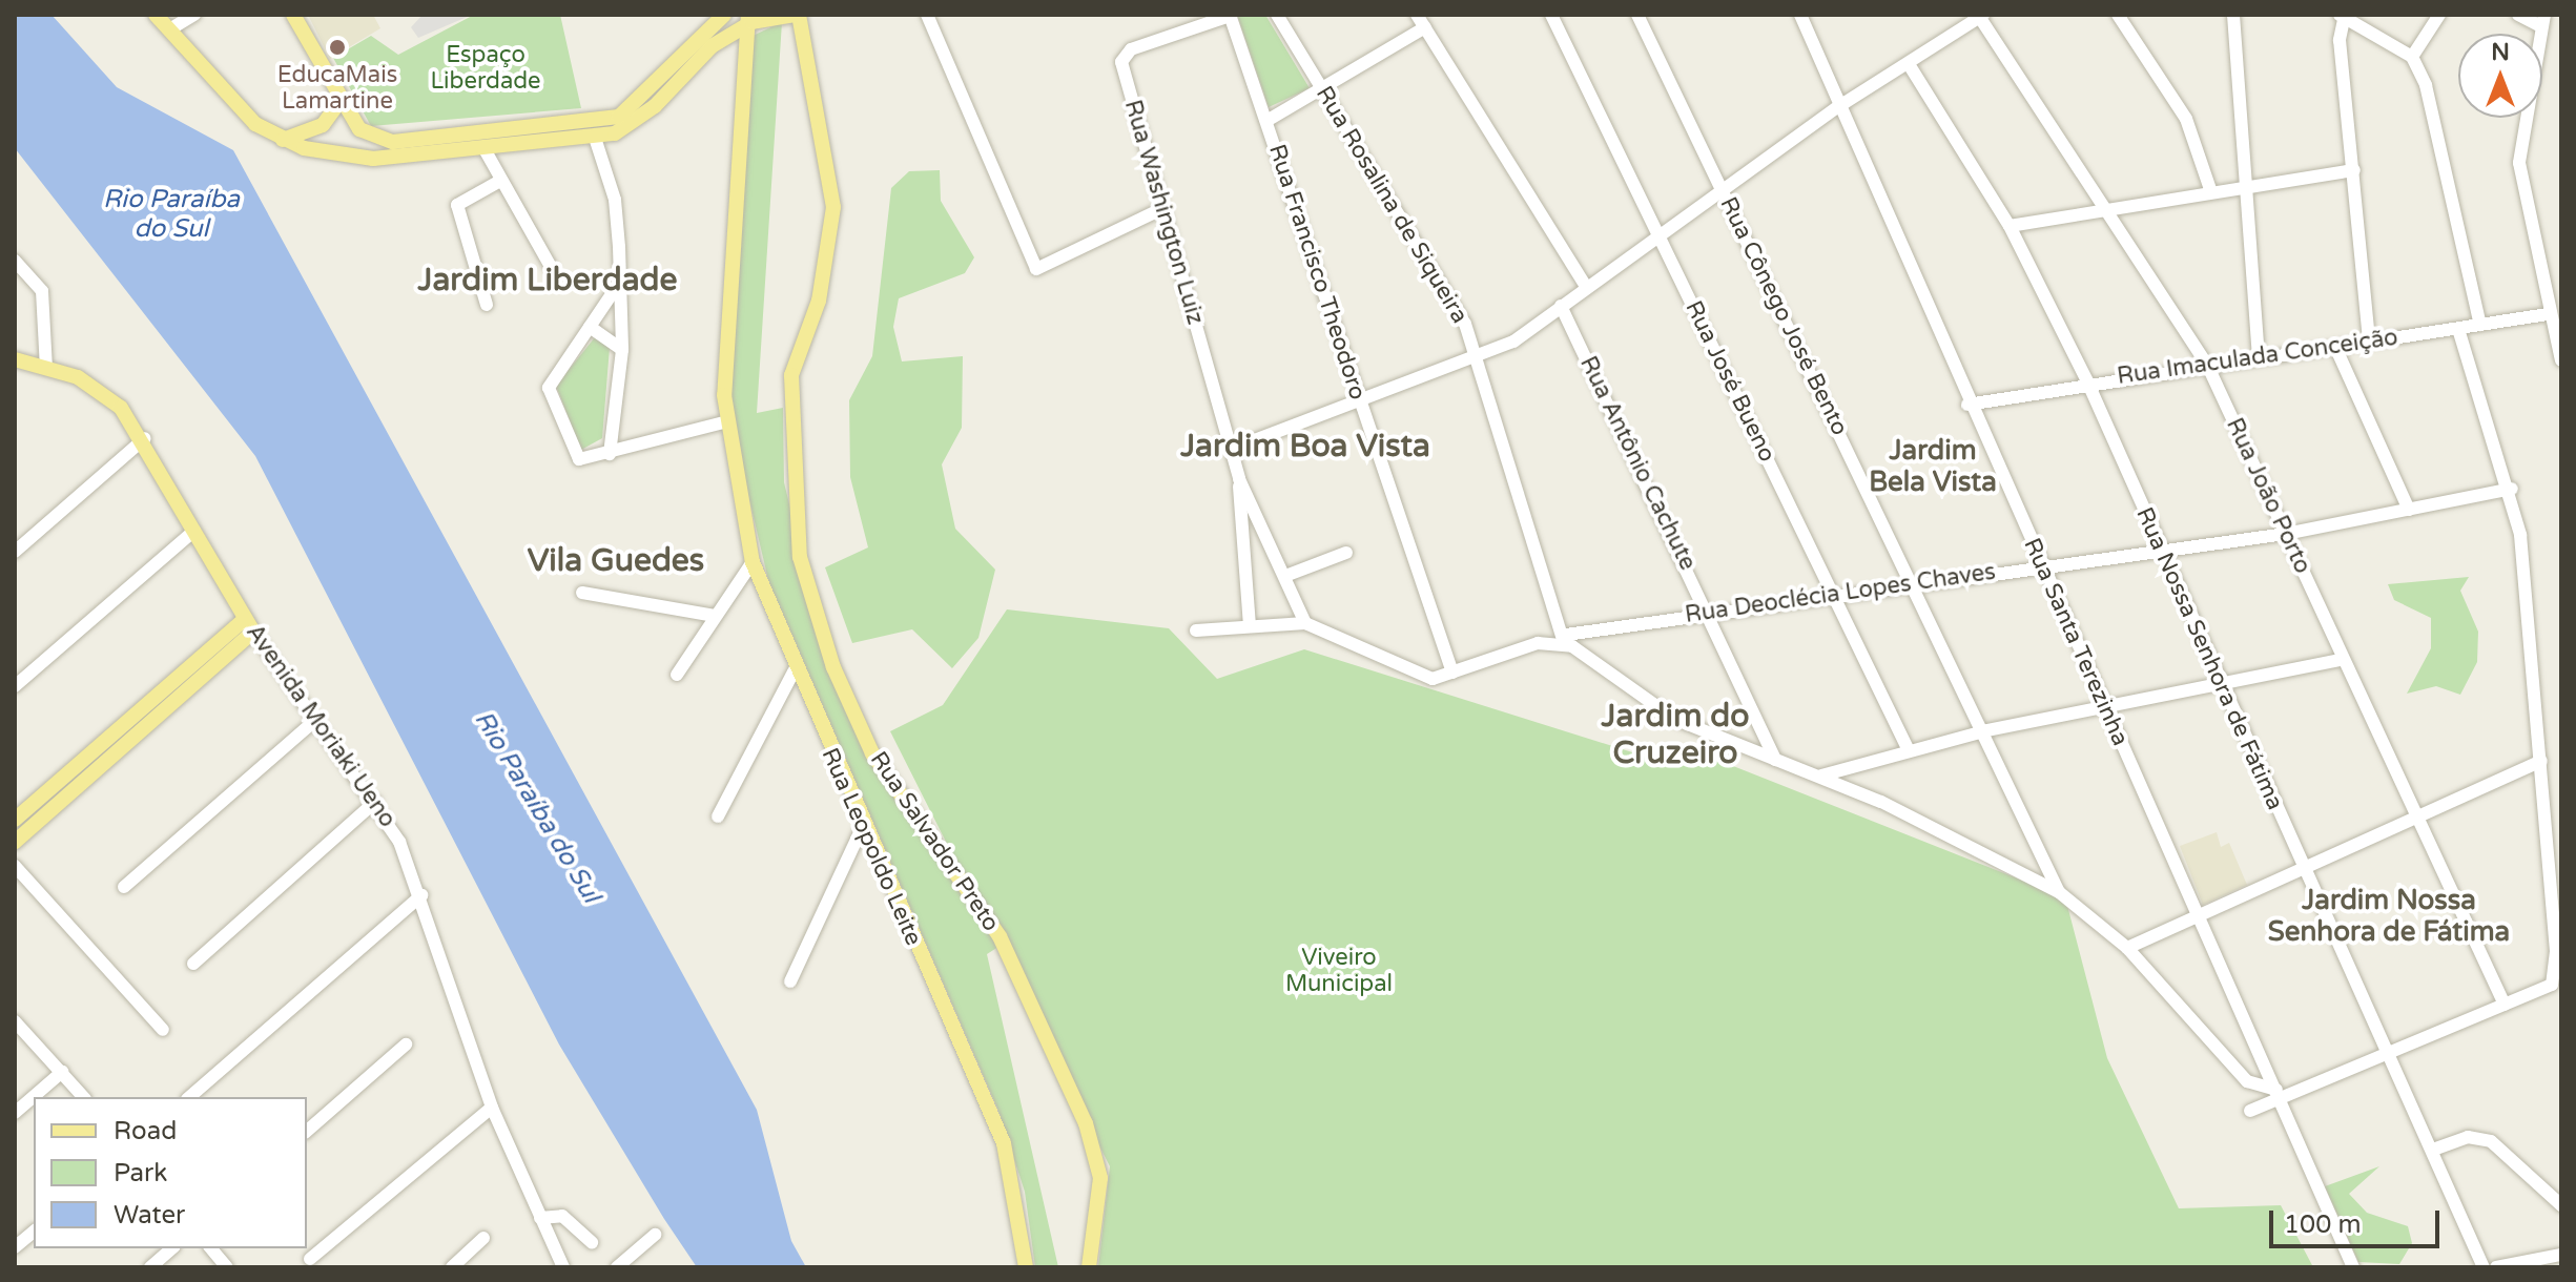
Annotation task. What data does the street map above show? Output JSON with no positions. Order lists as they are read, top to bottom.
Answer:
{
  "streets": {
    "main road": ["Avenida Moriaki Ueno", "Rua Salvador Preto", "Rua Leopoldo Leite"],
    "street": [
      "Rua Rosalina de Siqueira",
      "Rua Washington Luiz",
      "Rua Francisco Theodoro",
      "Rua Cônego José Bento",
      "Rua Imaculada Conceição",
      "Rua José Bueno",
      "Rua Antônio Cachute",
      "Rua João Porto",
      "Rua Deoclécia Lopes Chaves",
      "Rua Santa Terezinha",
      "Rua Nossa Senhora de Fátima"
    ]
  },
  "crossings": [
    ["Rua Rosalina de Siqueira", "Rua Deoclécia Lopes Chaves"],
    ["Rua Washington Luiz", "Rua Francisco Theodoro"],
    ["Rua Washington Luiz", "Rua Deoclécia Lopes Chaves"],
    ["Rua Francisco Theodoro", "Rua Deoclécia Lopes Chaves"],
    ["Rua Cônego José Bento", "Rua Deoclécia Lopes Chaves"],
    ["Rua Imaculada Conceição", "Rua João Porto"],
    ["Rua Imaculada Conceição", "Rua Santa Terezinha"],
    ["Rua Imaculada Conceição", "Rua Nossa Senhora de Fátima"],
    ["Rua José Bueno", "Rua Deoclécia Lopes Chaves"],
    ["Rua Antônio Cachute", "Rua Deoclécia Lopes Chaves"],
    ["Rua João Porto", "Rua Deoclécia Lopes Chaves"],
    ["Rua Deoclécia Lopes Chaves", "Rua Santa Terezinha"],
    ["Rua Deoclécia Lopes Chaves", "Rua Nossa Senhora de Fátima"]
  ],
  "districts": [
    "Jardim Liberdade",
    "Jardim Boa Vista",
    "Jardim Bela Vista",
    "Vila Guedes",
    "Jardim do Cruzeiro",
    "Jardim Nossa Senhora de Fátima"
  ],
  "water": ["Rio Paraíba do Sul"],
  "parks": ["Espaço Liberdade", "Viveiro Municipal"],
  "places": ["EducaMais Lamartine"],
  "legend": ["Road", "Park", "Water"],
  "scale_bar": "100 m",
  "north": "top"
}
